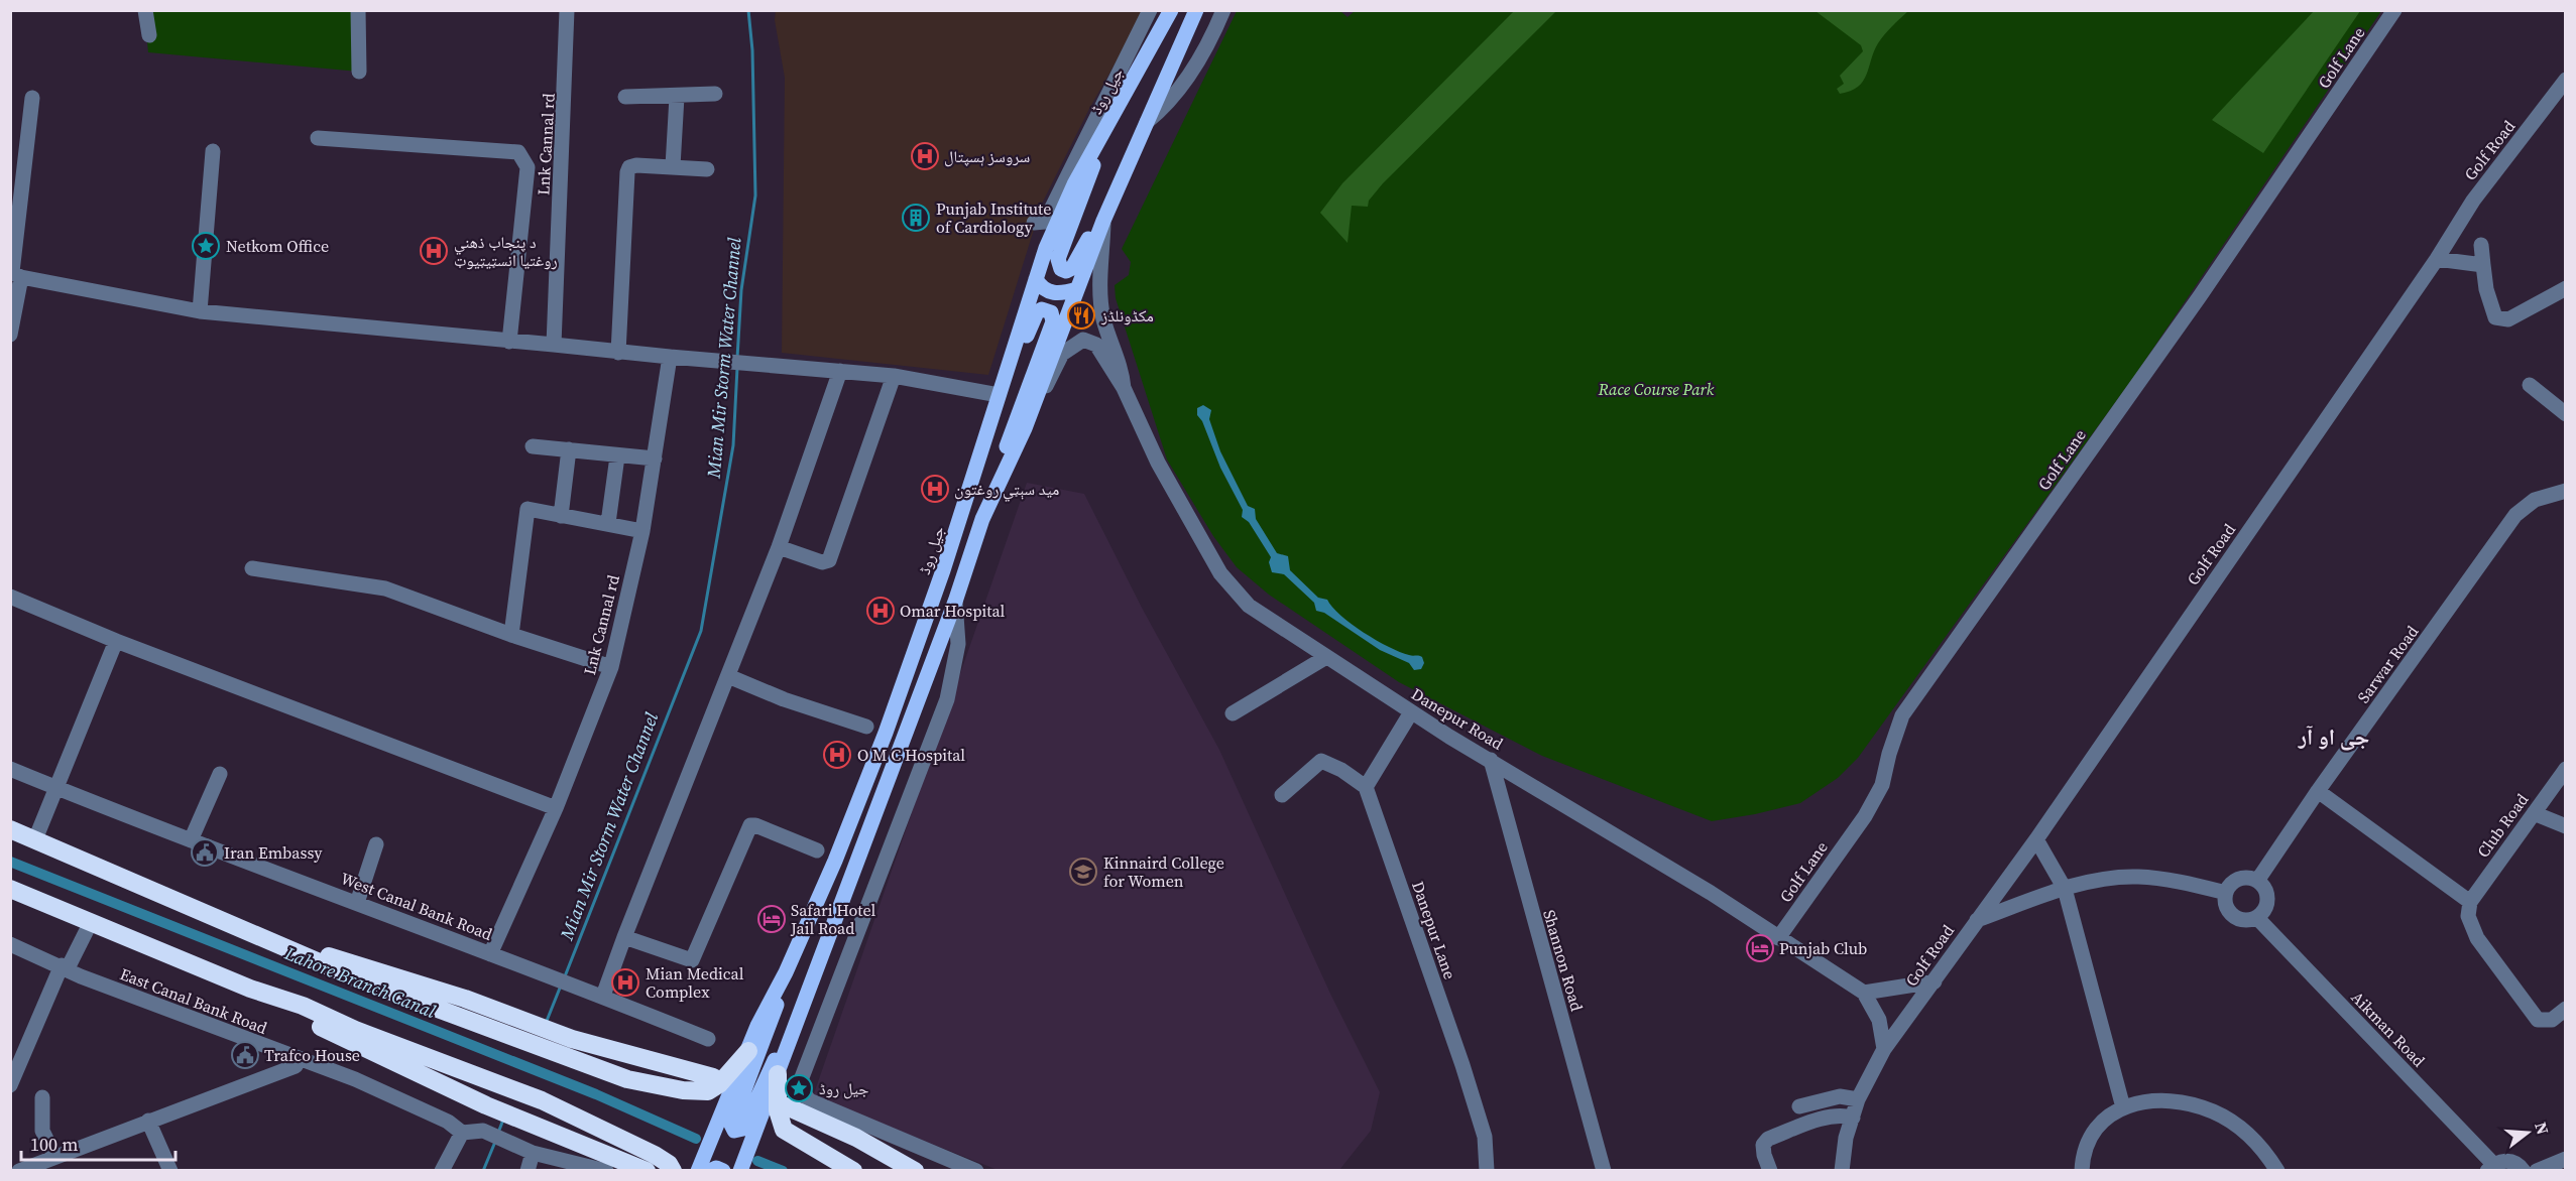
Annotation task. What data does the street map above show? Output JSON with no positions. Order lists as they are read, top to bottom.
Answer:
{
  "streets": {
    "main road": ["جیل روڈ"],
    "street": [
      "Golf Lane",
      "Lnk Cannal rd",
      "Golf Road",
      "Sarwar Road",
      "Danepur Road",
      "Club Road",
      "West Canal Bank Road",
      "Danepur Lane",
      "Shannon Road",
      "East Canal Bank Road",
      "Aikman Road"
    ]
  },
  "crossings": [
    ["Golf Lane", "Danepur Road"],
    ["Lnk Cannal rd", "West Canal Bank Road"],
    ["Sarwar Road", "Aikman Road"],
    ["Danepur Road", "Shannon Road"]
  ],
  "districts": ["جی او آر"],
  "water": ["Mian Mir Storm Water Channel", "Lahore Branch Canal"],
  "parks": ["Race Course Park"],
  "places": {
    "hospital": [
      "سروسز ہسپتال",
      "د پنجاب ذهني روغتیا انسټیټیوټ",
      "مید سېټي روغتون",
      "Omar Hospital",
      "O M C Hospital",
      "Mian Medical Complex"
    ],
    "building": ["Punjab Institute of Cardiology"],
    "place": ["Netkom Office", "جیل روڈ"],
    "restaurant": ["مکڈونلڈز"],
    "public building": ["Iran Embassy", "Trafco House"],
    "school or university": ["Kinnaird College for Women"],
    "hotel": ["Safari Hotel Jail Road", "Punjab Club"]
  },
  "scale_bar": "100 m",
  "north": "right"
}
